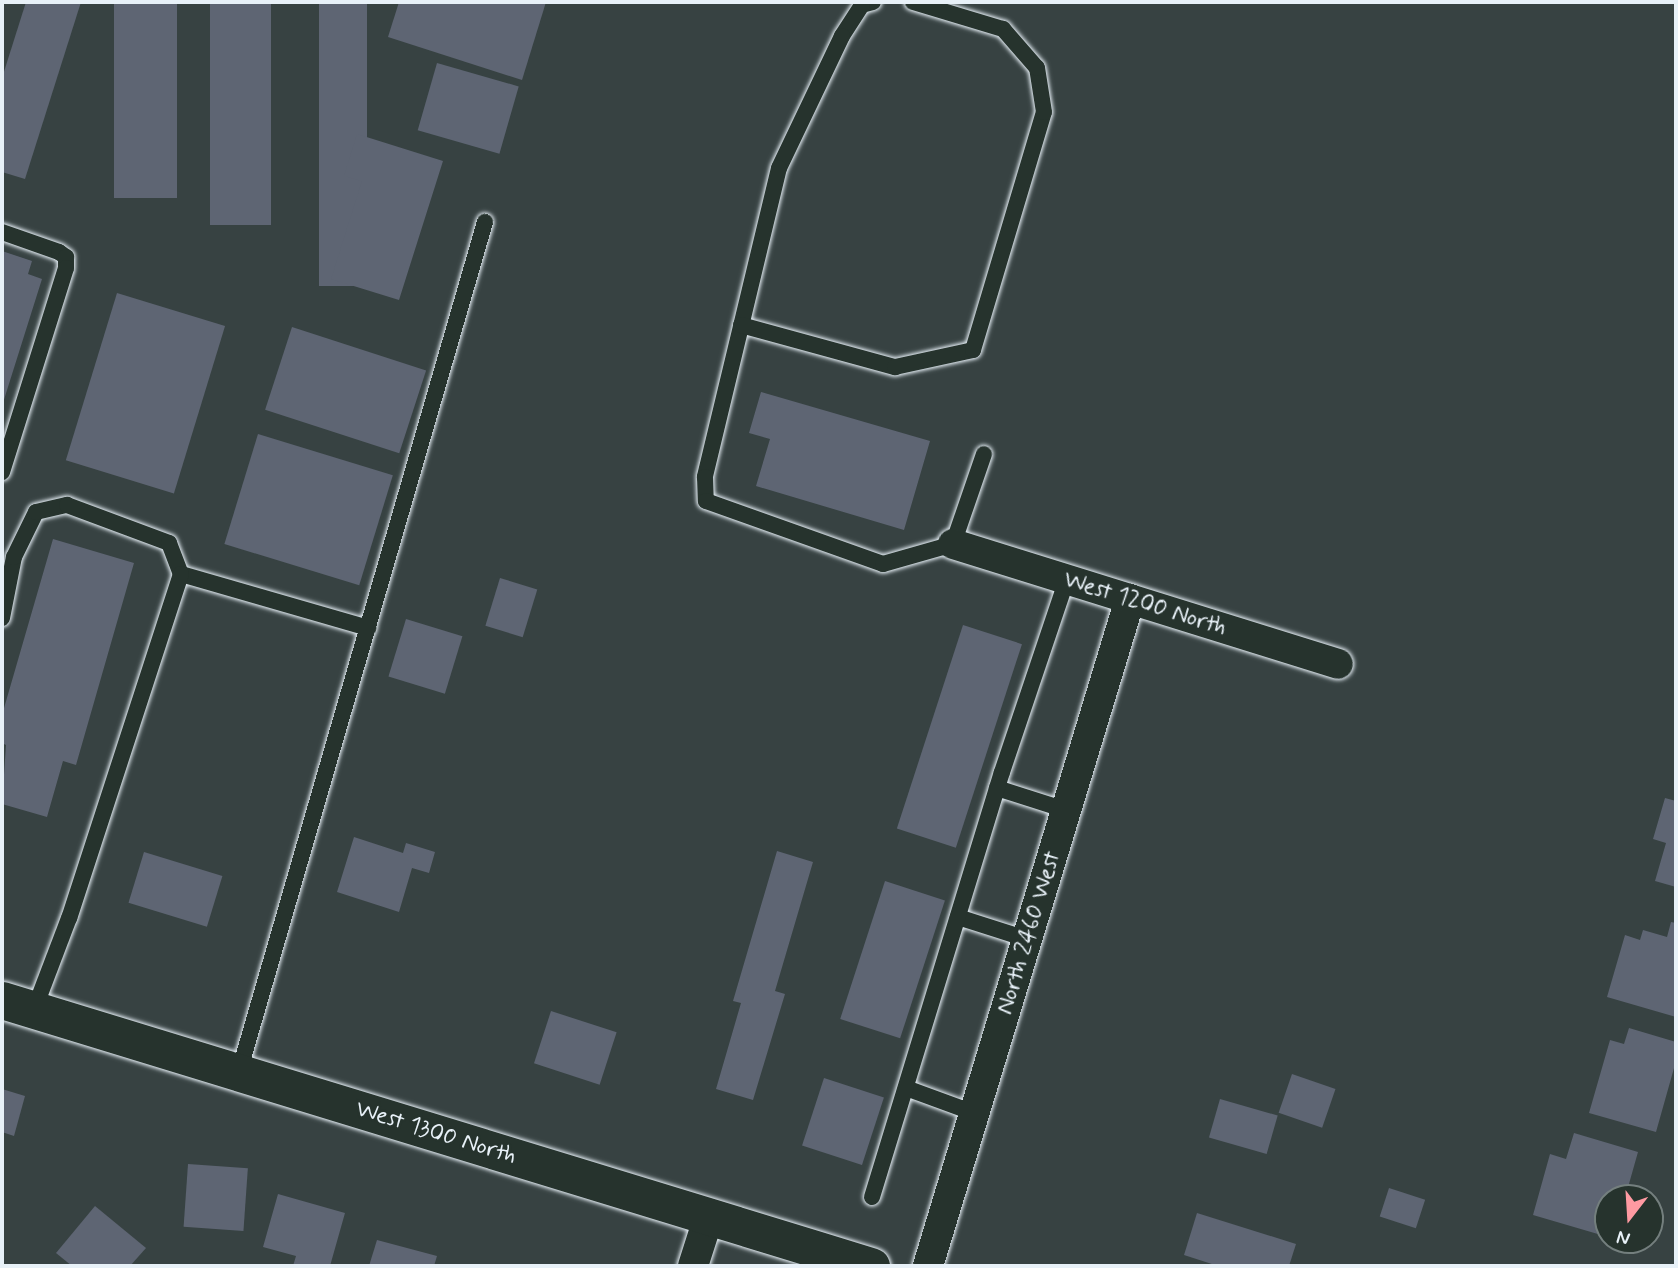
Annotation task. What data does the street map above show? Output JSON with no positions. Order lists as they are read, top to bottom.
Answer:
{
  "streets": {
    "street": ["West 1200 North", "North 2460 West", "West 1300 North"]
  },
  "crossings": [
    ["West 1200 North", "North 2460 West"]
  ],
  "north": "bottom"
}
